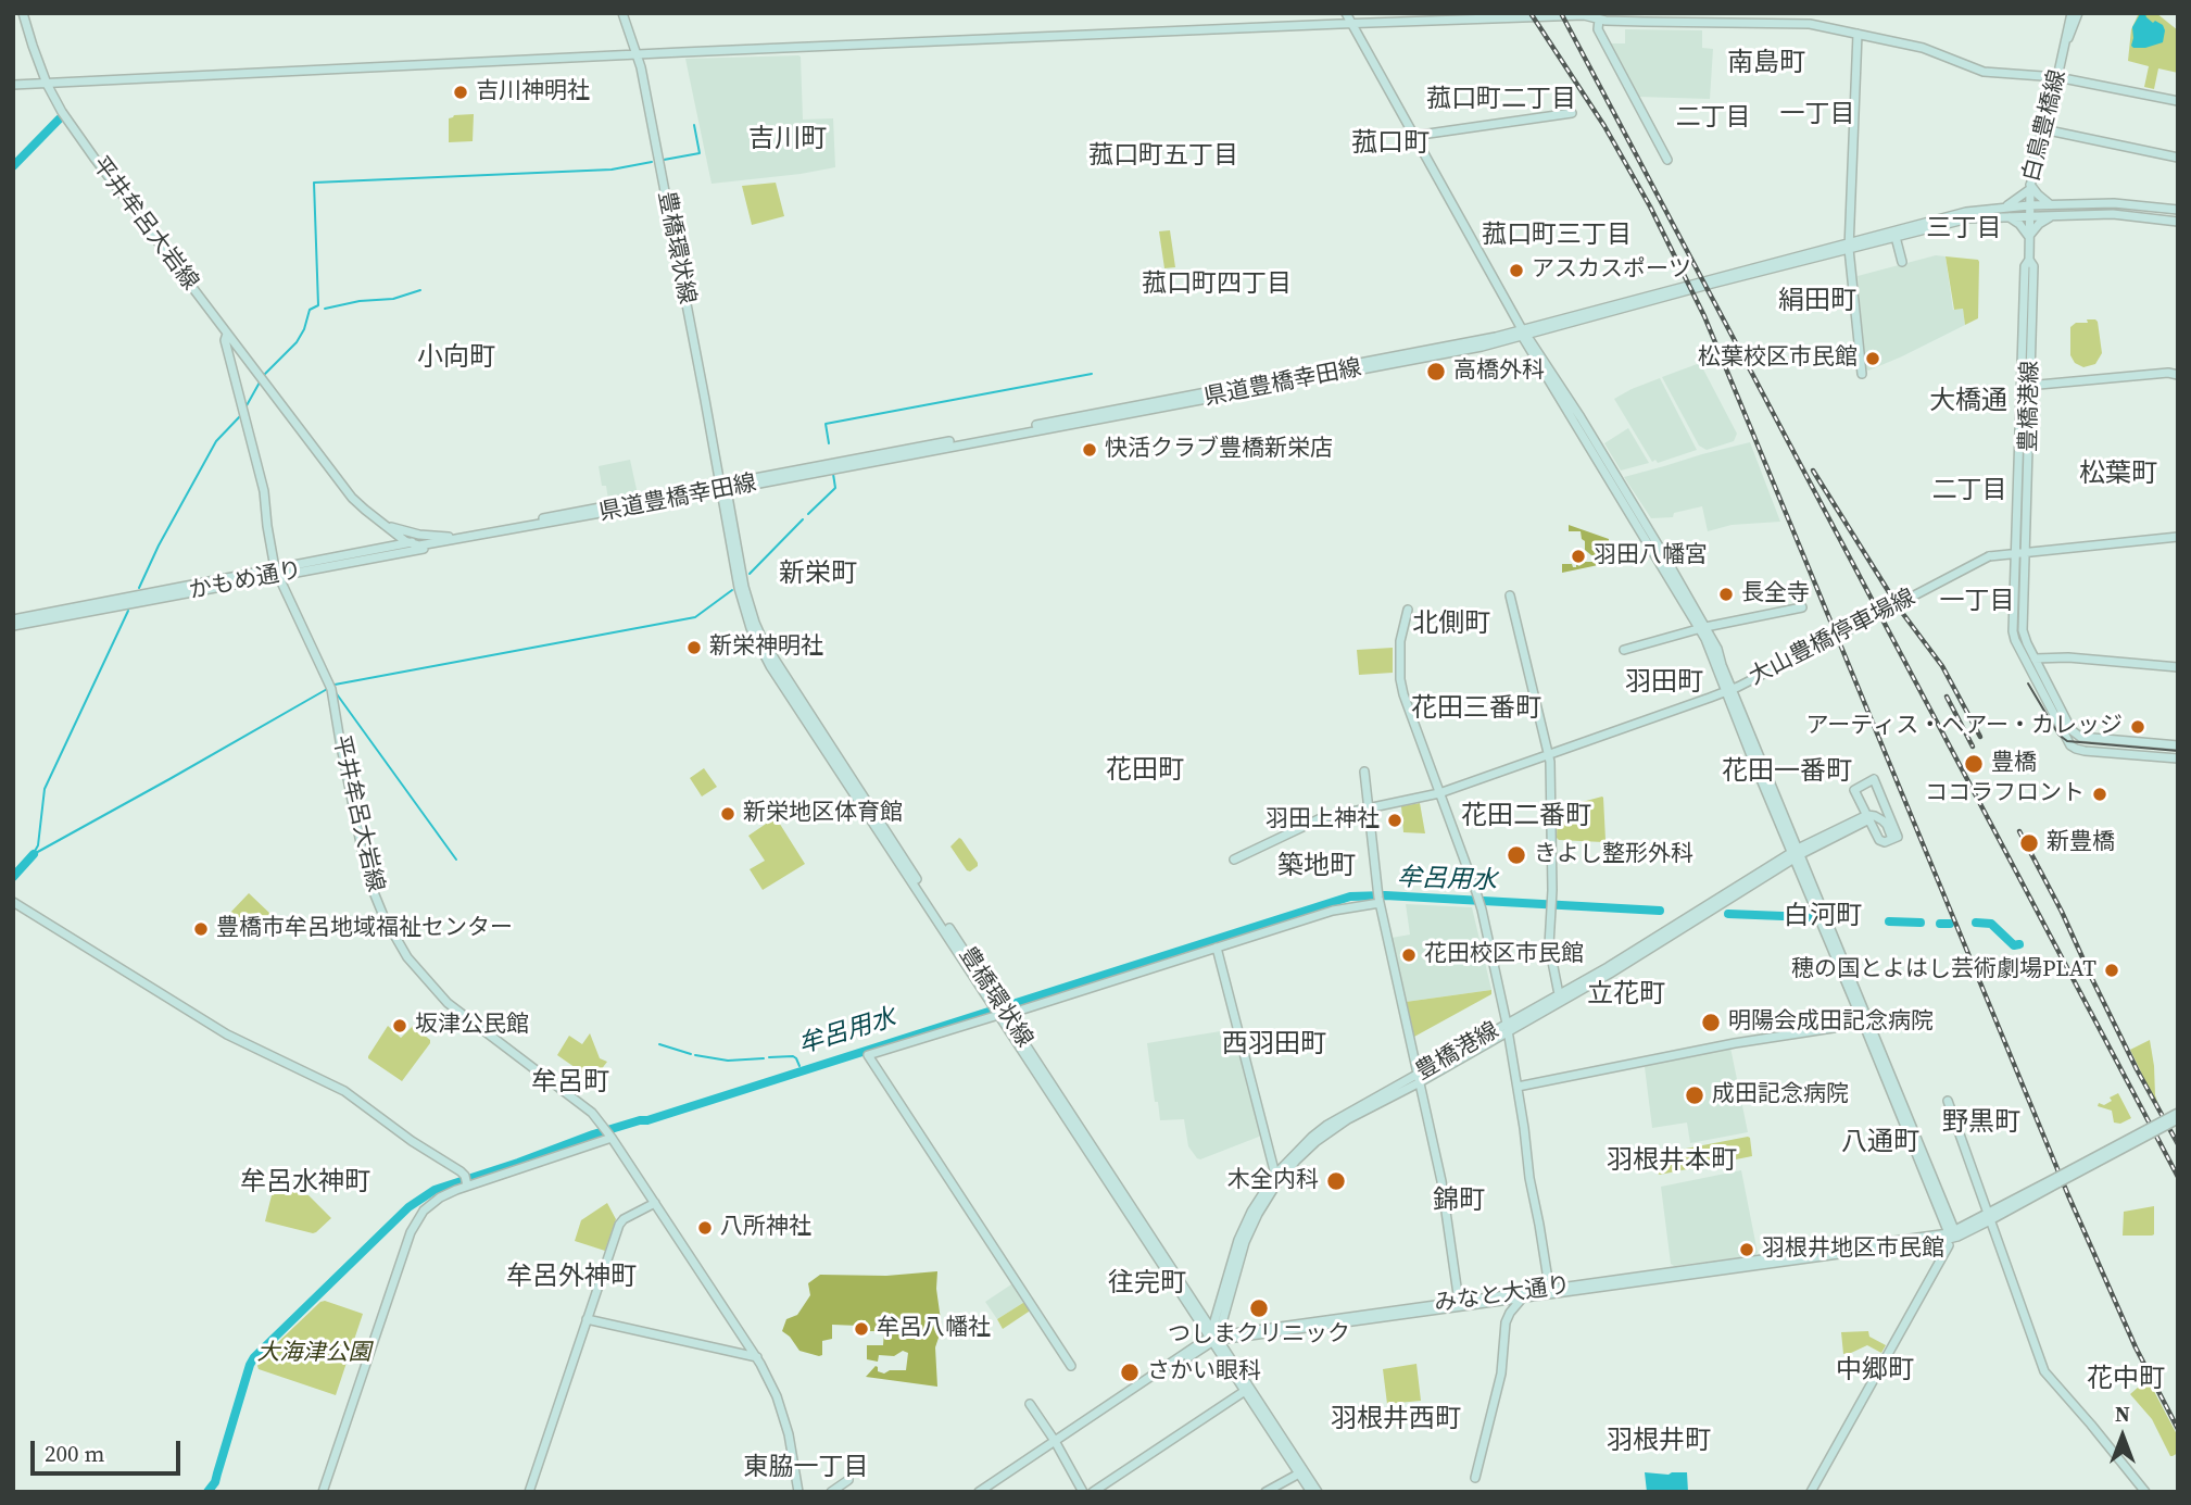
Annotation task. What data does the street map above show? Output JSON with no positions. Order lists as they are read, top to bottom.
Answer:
{
  "streets": {
    "street": [
      "白鳥豊橋線",
      "平井牟呂大岩線",
      "豊橋環状線",
      "県道豊橋幸田線",
      "豊橋港線",
      "かもめ通り",
      "大山豊橋停車場線",
      "みなと大通り"
    ]
  },
  "crossings": [
    ["白鳥豊橋線", "県道豊橋幸田線"],
    ["白鳥豊橋線", "豊橋港線"],
    ["平井牟呂大岩線", "県道豊橋幸田線"],
    ["平井牟呂大岩線", "かもめ通り"],
    ["豊橋環状線", "県道豊橋幸田線"],
    ["豊橋環状線", "豊橋港線"],
    ["豊橋環状線", "みなと大通り"],
    ["県道豊橋幸田線", "豊橋港線"],
    ["県道豊橋幸田線", "かもめ通り"],
    ["豊橋港線", "大山豊橋停車場線"],
    ["豊橋港線", "みなと大通り"],
    ["大山豊橋停車場線", "みなと大通り"]
  ],
  "districts": [
    "南島町",
    "菰口町二丁目",
    "一丁目",
    "二丁目",
    "吉川町",
    "菰口町",
    "菰口町五丁目",
    "三丁目",
    "菰口町三丁目",
    "菰口町四丁目",
    "絹田町",
    "小向町",
    "大橋通",
    "松葉町",
    "二丁目",
    "新栄町",
    "一丁目",
    "北側町",
    "羽田町",
    "花田三番町",
    "花田町",
    "花田一番町",
    "花田二番町",
    "築地町",
    "白河町",
    "立花町",
    "西羽田町",
    "牟呂町",
    "野黒町",
    "八通町",
    "羽根井本町",
    "牟呂水神町",
    "錦町",
    "牟呂外神町",
    "往完町",
    "中郷町",
    "花中町",
    "羽根井西町",
    "羽根井町",
    "東脇一丁目"
  ],
  "water": ["牟呂用水"],
  "parks": ["大海津公園"],
  "places": [
    "吉川神明社",
    "アスカスポーツ",
    "松葉校区市民館",
    "高橋外科",
    "快活クラブ豊橋新栄店",
    "羽田八幡宮",
    "長全寺",
    "新栄神明社",
    "アーティス・ヘアー・カレッジ",
    "豊橋",
    "ココラフロント",
    "新栄地区体育館",
    "羽田上神社",
    "新豊橋",
    "きよし整形外科",
    "豊橋市牟呂地域福祉センター",
    "花田校区市民館",
    "穂の国とよはし芸術劇場PLAT",
    "明陽会成田記念病院",
    "坂津公民館",
    "成田記念病院",
    "木全内科",
    "八所神社",
    "羽根井地区市民館",
    "つしまクリニック",
    "牟呂八幡社",
    "さかい眼科"
  ],
  "scale_bar": "200 m",
  "north": "top"
}
